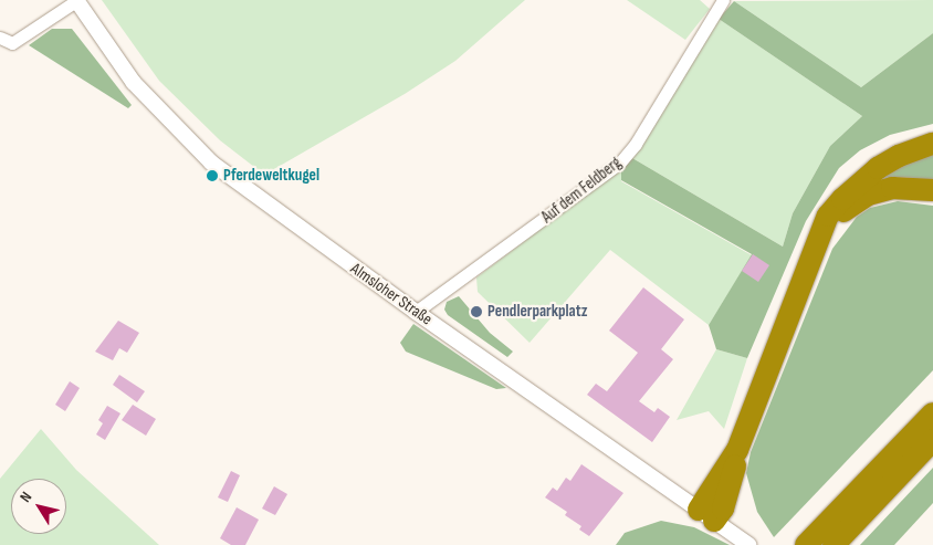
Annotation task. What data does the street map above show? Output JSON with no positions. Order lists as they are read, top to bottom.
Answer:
{
  "streets": {
    "street": ["Auf dem Feldberg", "Almsloher Straße"]
  },
  "crossings": [
    ["Auf dem Feldberg", "Almsloher Straße"]
  ],
  "places": ["Pferdeweltkugel", "Pendlerparkplatz"],
  "north": "top left"
}
